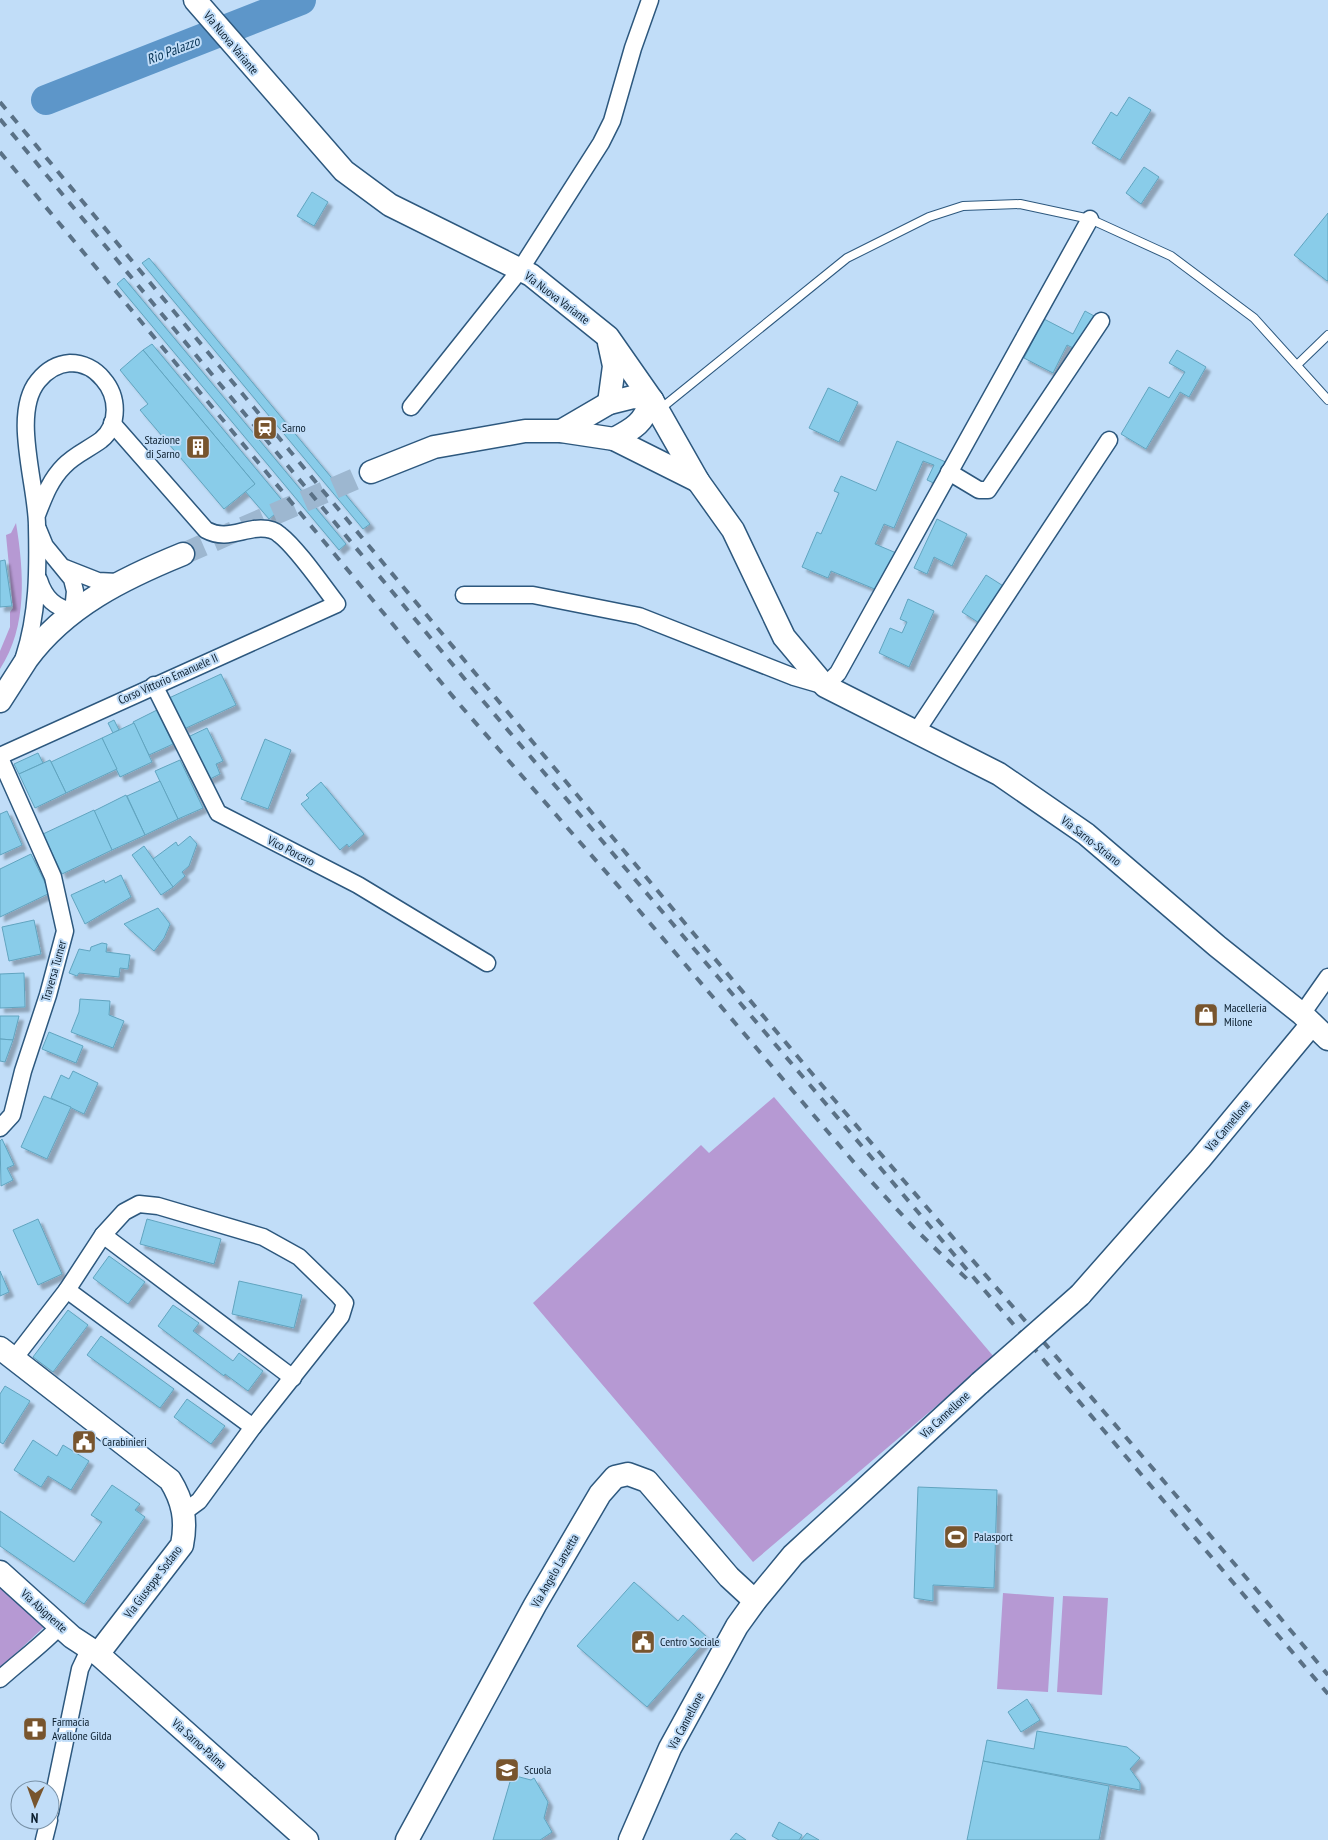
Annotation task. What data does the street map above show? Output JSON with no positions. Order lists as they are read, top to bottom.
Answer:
{
  "streets": {
    "main road": [
      "Via Nuova Variante",
      "Via Sarno-Striano",
      "Via Cannellone",
      "Via Angelo Lanzetta",
      "Via Giuseppe Sodano",
      "Via Abignente",
      "Via Sarno-Palma"
    ],
    "street": ["Corso Vittorio Emanuele II", "Vico Porcaro", "Traversa Turner"]
  },
  "crossings": [
    ["Via Nuova Variante", "Via Sarno-Striano"],
    ["Corso Vittorio Emanuele II", "Vico Porcaro"],
    ["Corso Vittorio Emanuele II", "Traversa Turner"],
    ["Via Sarno-Striano", "Via Cannellone"],
    ["Via Cannellone", "Via Angelo Lanzetta"],
    ["Via Giuseppe Sodano", "Via Abignente"],
    ["Via Giuseppe Sodano", "Via Sarno-Palma"],
    ["Via Abignente", "Via Sarno-Palma"]
  ],
  "water": ["Rio Palazzo"],
  "places": {
    "station": ["Sarno"],
    "building": ["Stazione di Sarno"],
    "shop": ["Macelleria Milone"],
    "public building": ["Carabinieri", "Centro Sociale"],
    "sports": ["Palasport"],
    "pharmacy": ["Farmacia Avallone Gilda"],
    "school or university": ["Scuola"]
  },
  "north": "bottom"
}
